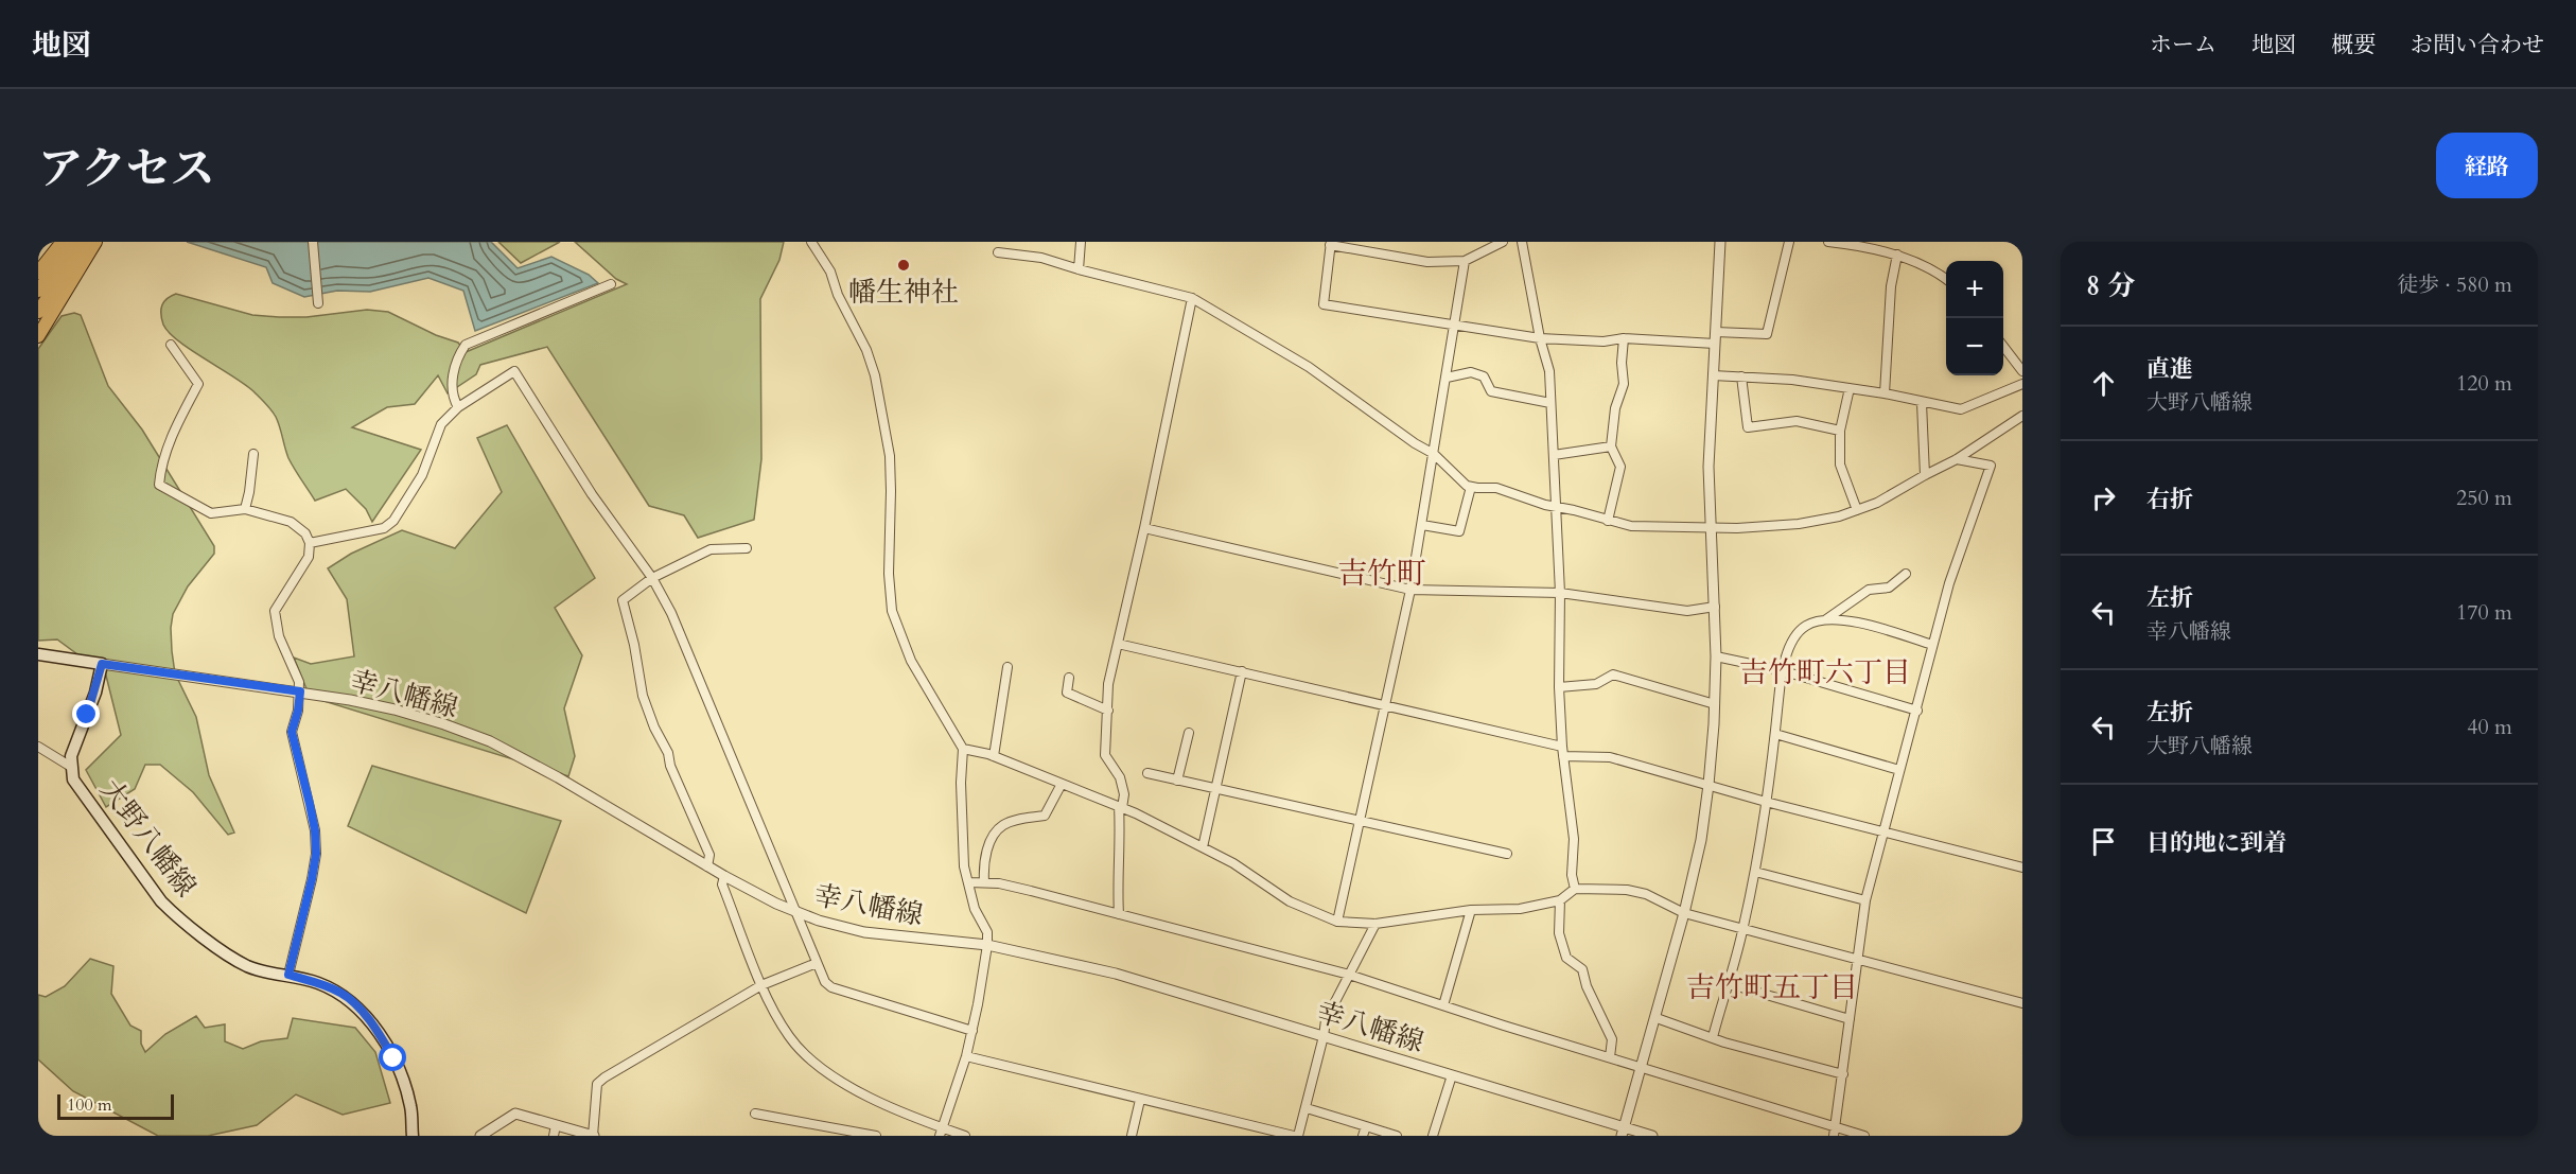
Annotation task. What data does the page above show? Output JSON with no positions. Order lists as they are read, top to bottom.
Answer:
{
  "streets": {
    "main road": ["大野八幡線"],
    "street": ["幸八幡線"]
  },
  "crossings": [
    ["幸八幡線", "大野八幡線"]
  ],
  "districts": ["吉竹町", "吉竹町六丁目", "吉竹町五丁目"],
  "places": ["幡生神社"],
  "scale_bar": "100 m",
  "page": {
    "header": "地図",
    "nav": [
      "ホーム",
      "地図",
      "概要",
      "お問い合わせ"
    ],
    "title": "アクセス",
    "buttons": "経路",
    "heading": ["8 分", "徒歩 · 580 m"],
    "map_buttons": ["+", "−"],
    "list": [
      ["直進", "大野八幡線", "120 m"],
      ["右折", "250 m"],
      ["左折", "幸八幡線", "170 m"],
      ["左折", "大野八幡線", "40 m"],
      "目的地に到着"
    ],
    "scale": "100 m"
  }
}
